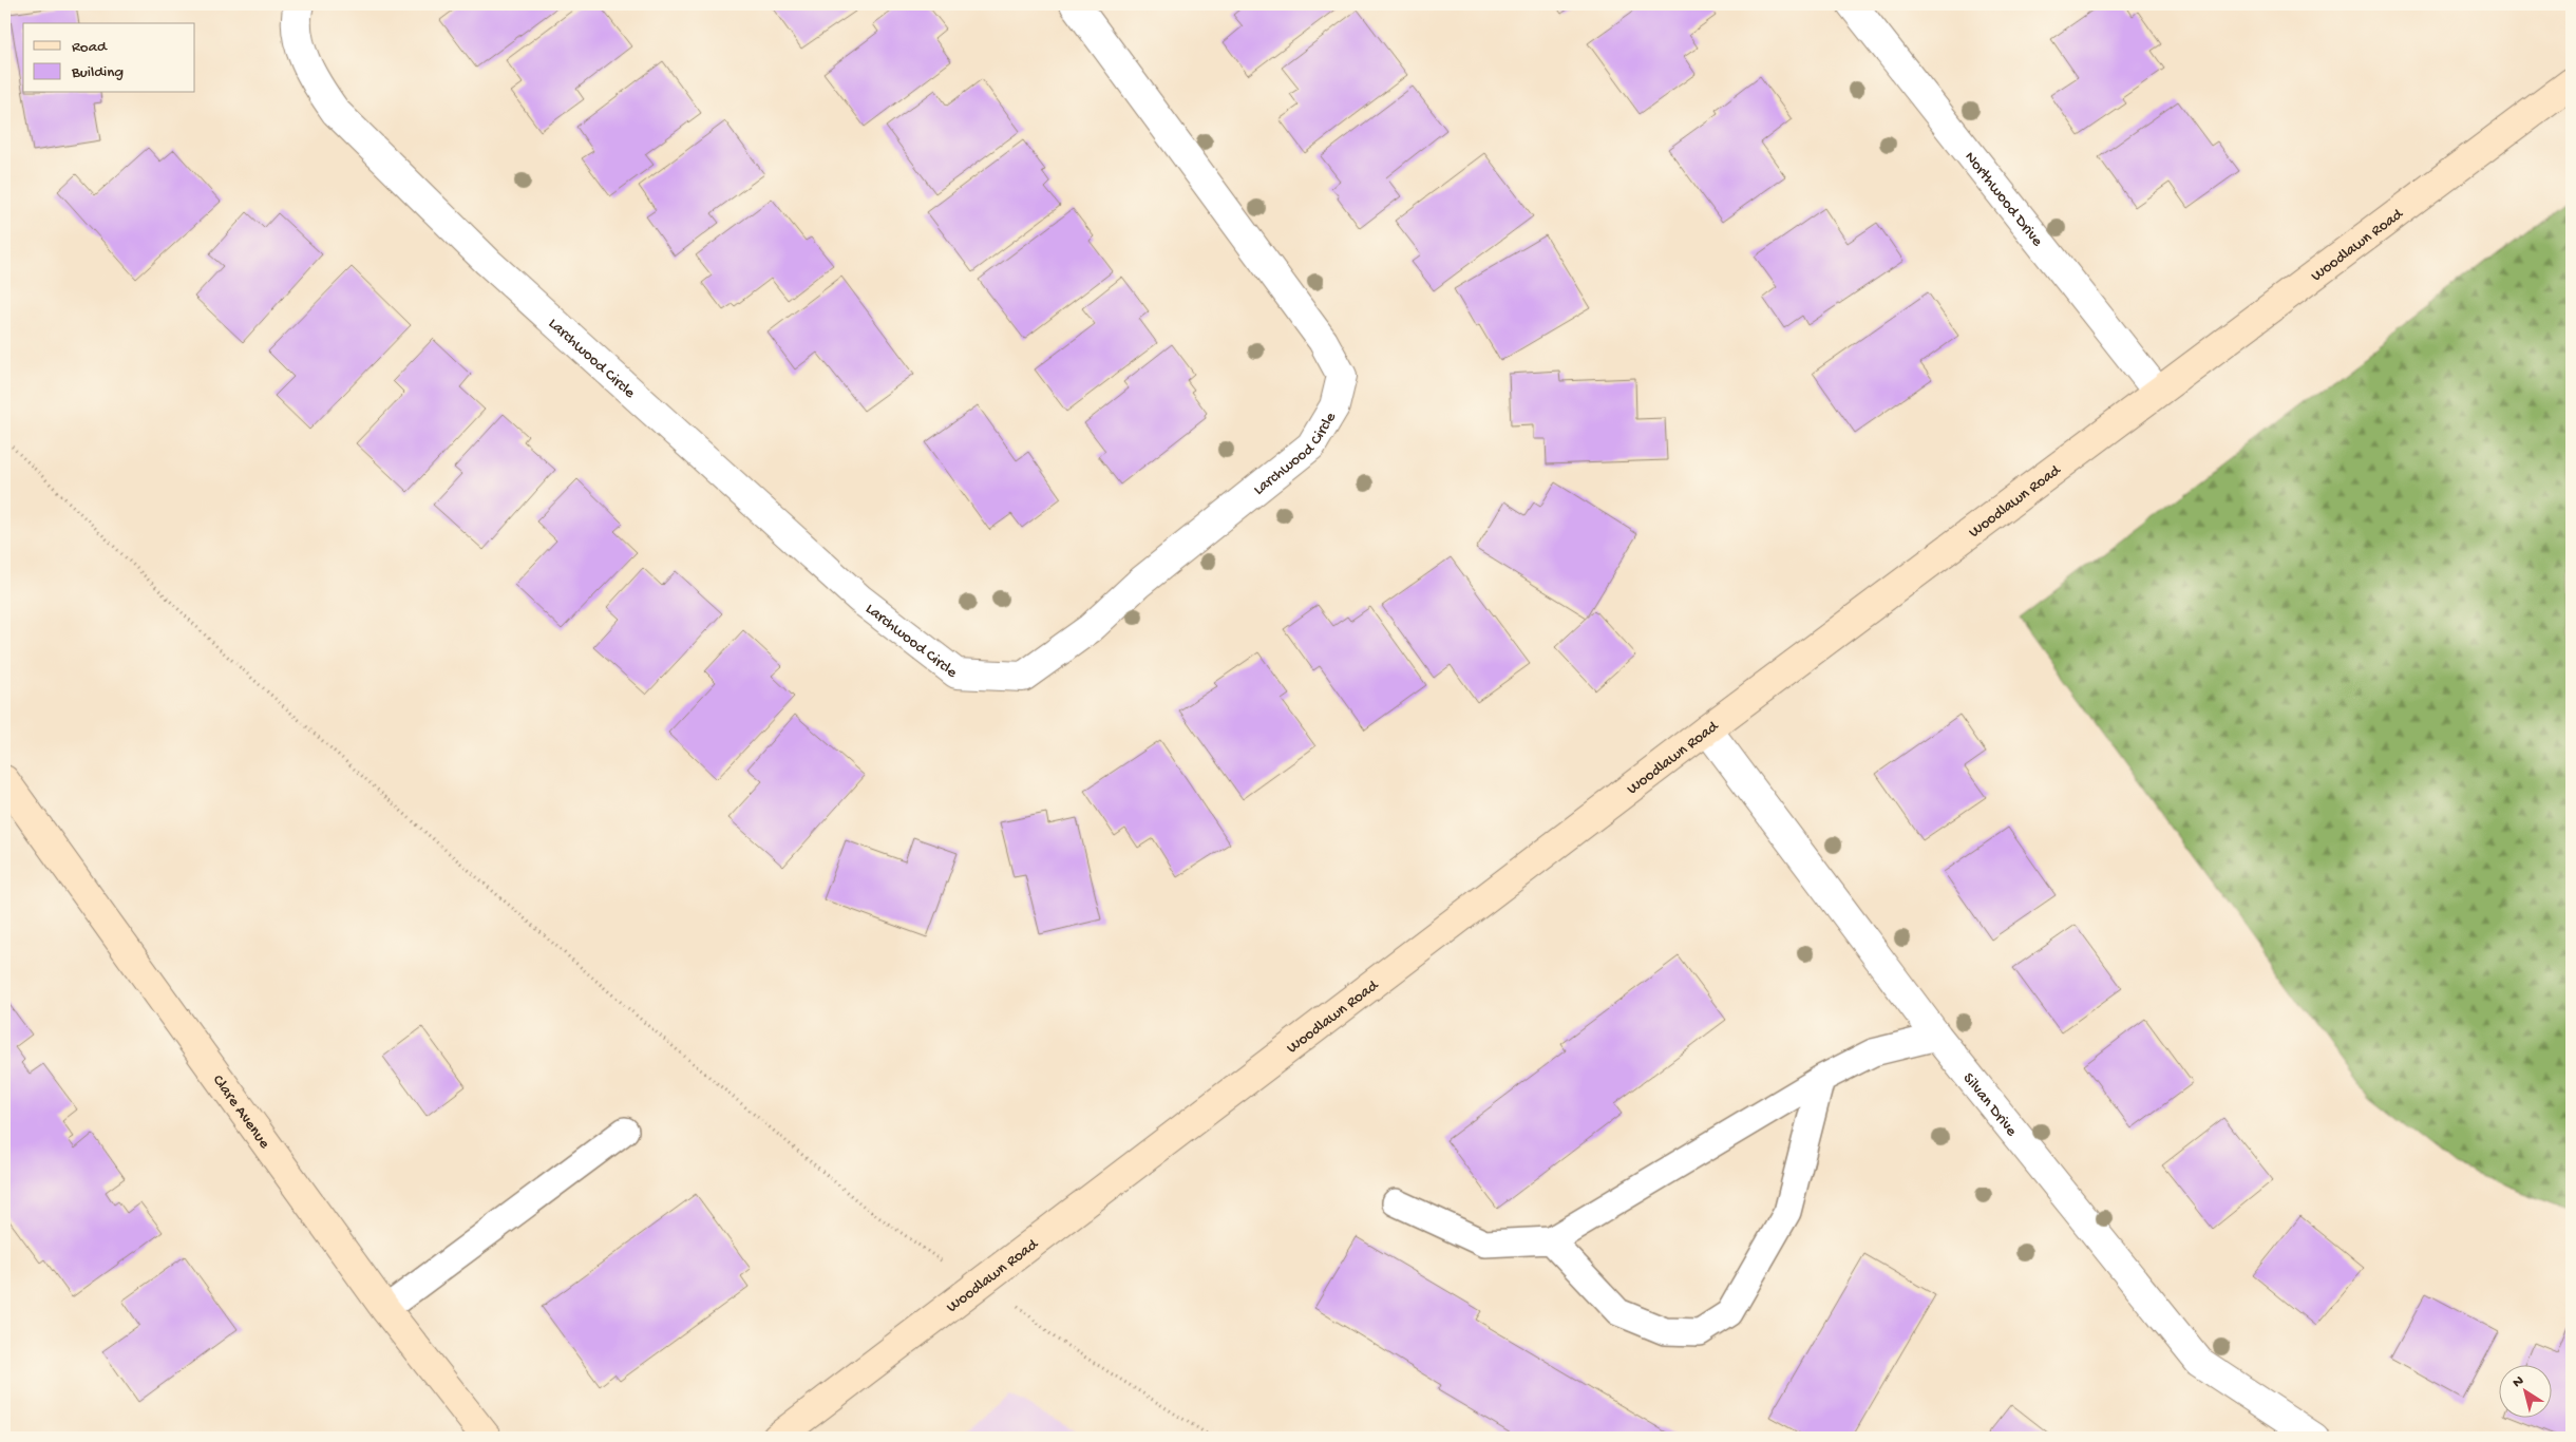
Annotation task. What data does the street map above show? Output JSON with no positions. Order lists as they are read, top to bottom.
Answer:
{
  "streets": {
    "main road": ["Woodlawn Road", "Clare Avenue"],
    "street": ["Northwood Drive", "Larchwood Circle", "Silvan Drive"]
  },
  "crossings": [
    ["Northwood Drive", "Woodlawn Road"],
    ["Woodlawn Road", "Silvan Drive"]
  ],
  "legend": ["Road", "Building"],
  "north": "top left"
}
